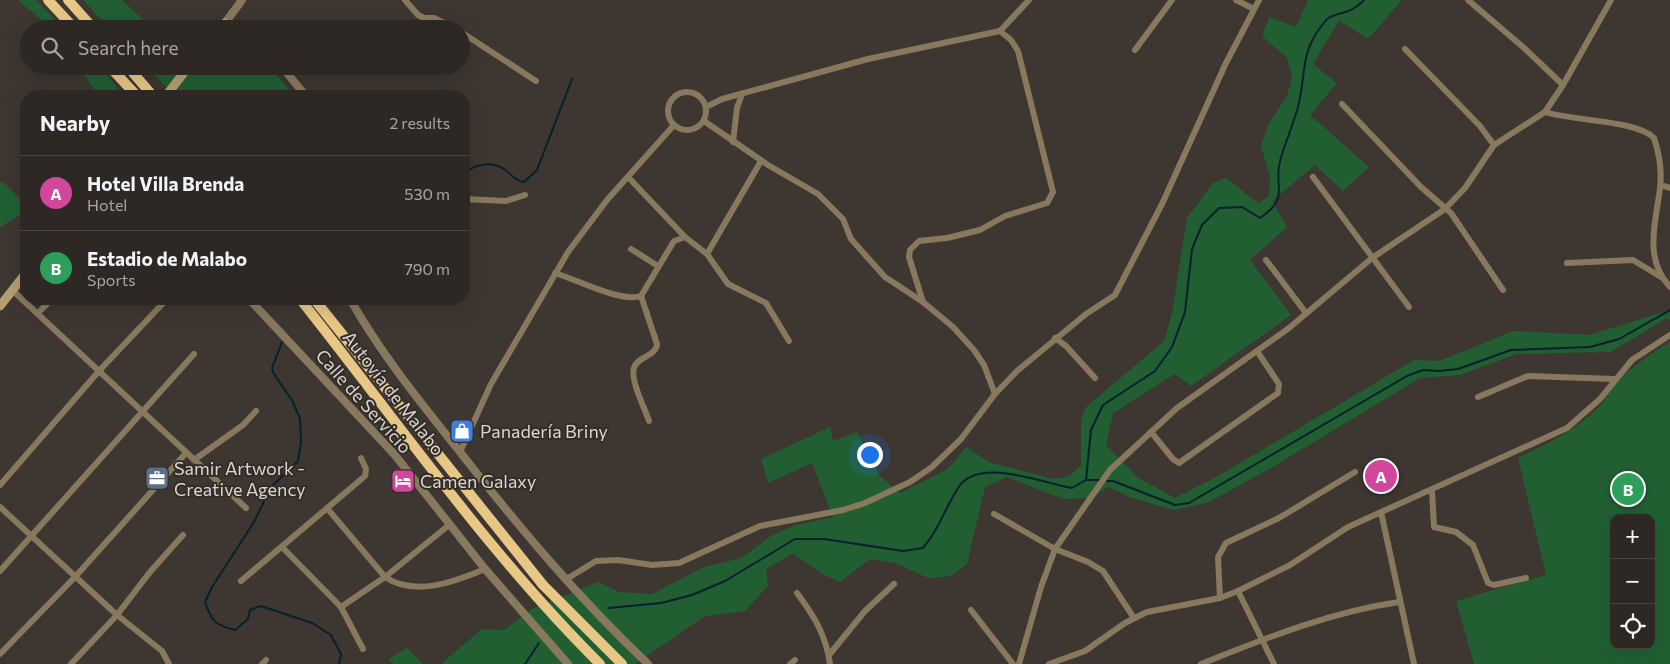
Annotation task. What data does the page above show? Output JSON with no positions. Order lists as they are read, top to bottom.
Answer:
{
  "streets": {
    "highway": ["Autovía de Malabo"],
    "street": ["Calle de Servicio"]
  },
  "places": {
    "shop": ["Panadería Briny"],
    "office": ["Samir Artwork - Creative Agency"],
    "hotel": ["Camen Galaxy"]
  },
  "page": {
    "search": "Search here",
    "heading": ["Nearby", "2 results"],
    "list": [
      {
        "mark": "A",
        "name": "Hotel Villa Brenda",
        "note": "Hotel",
        "value": "530 m"
      },
      {
        "mark": "B",
        "name": "Estadio de Malabo",
        "note": "Sports",
        "value": "790 m"
      }
    ],
    "pins": ["A", "B"],
    "map_buttons": ["+", "−"]
  }
}
